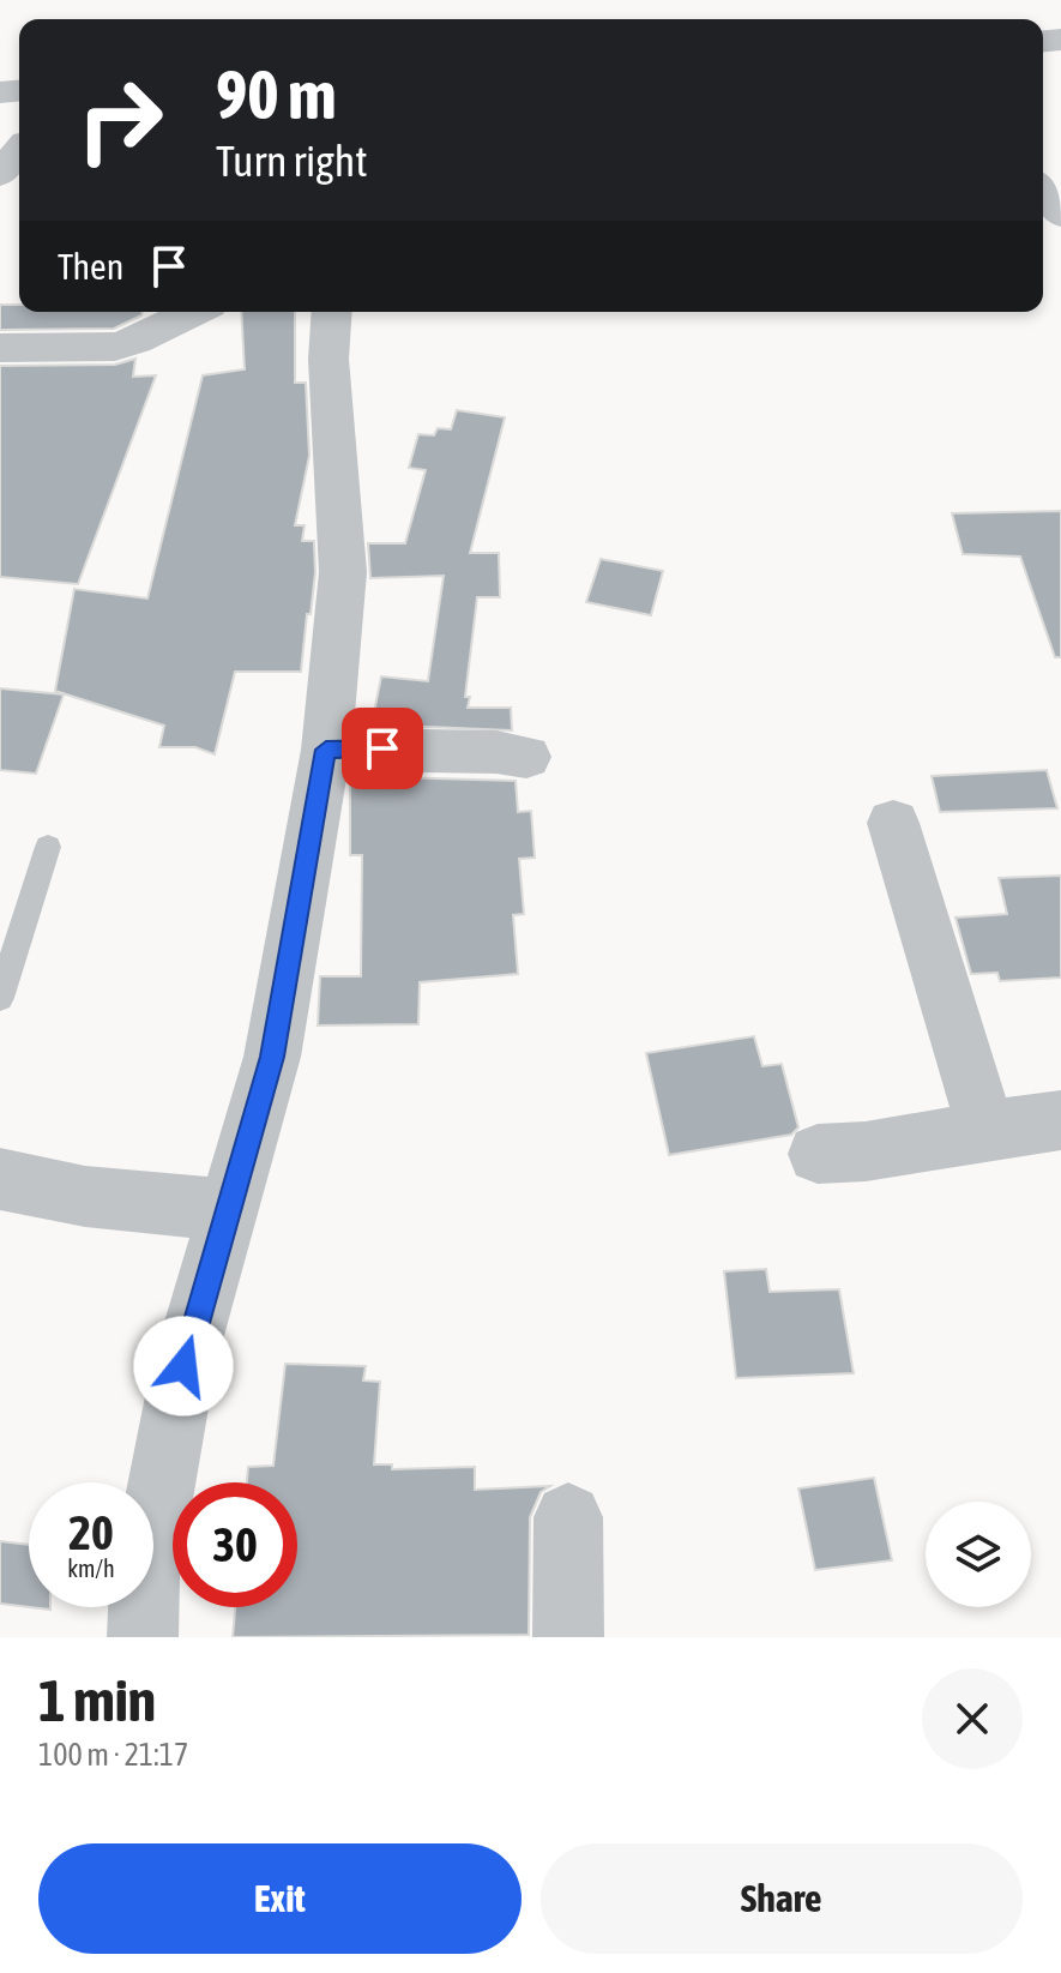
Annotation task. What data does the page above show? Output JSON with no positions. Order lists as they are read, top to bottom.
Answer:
{
  "page": {
    "turn": ["90 m", "Turn right"],
    "then": "Then",
    "speed": "20 km/h",
    "limit": "30",
    "heading": ["1 min", "100 m · 21:17"],
    "buttons": ["Exit", "Share"]
  }
}
